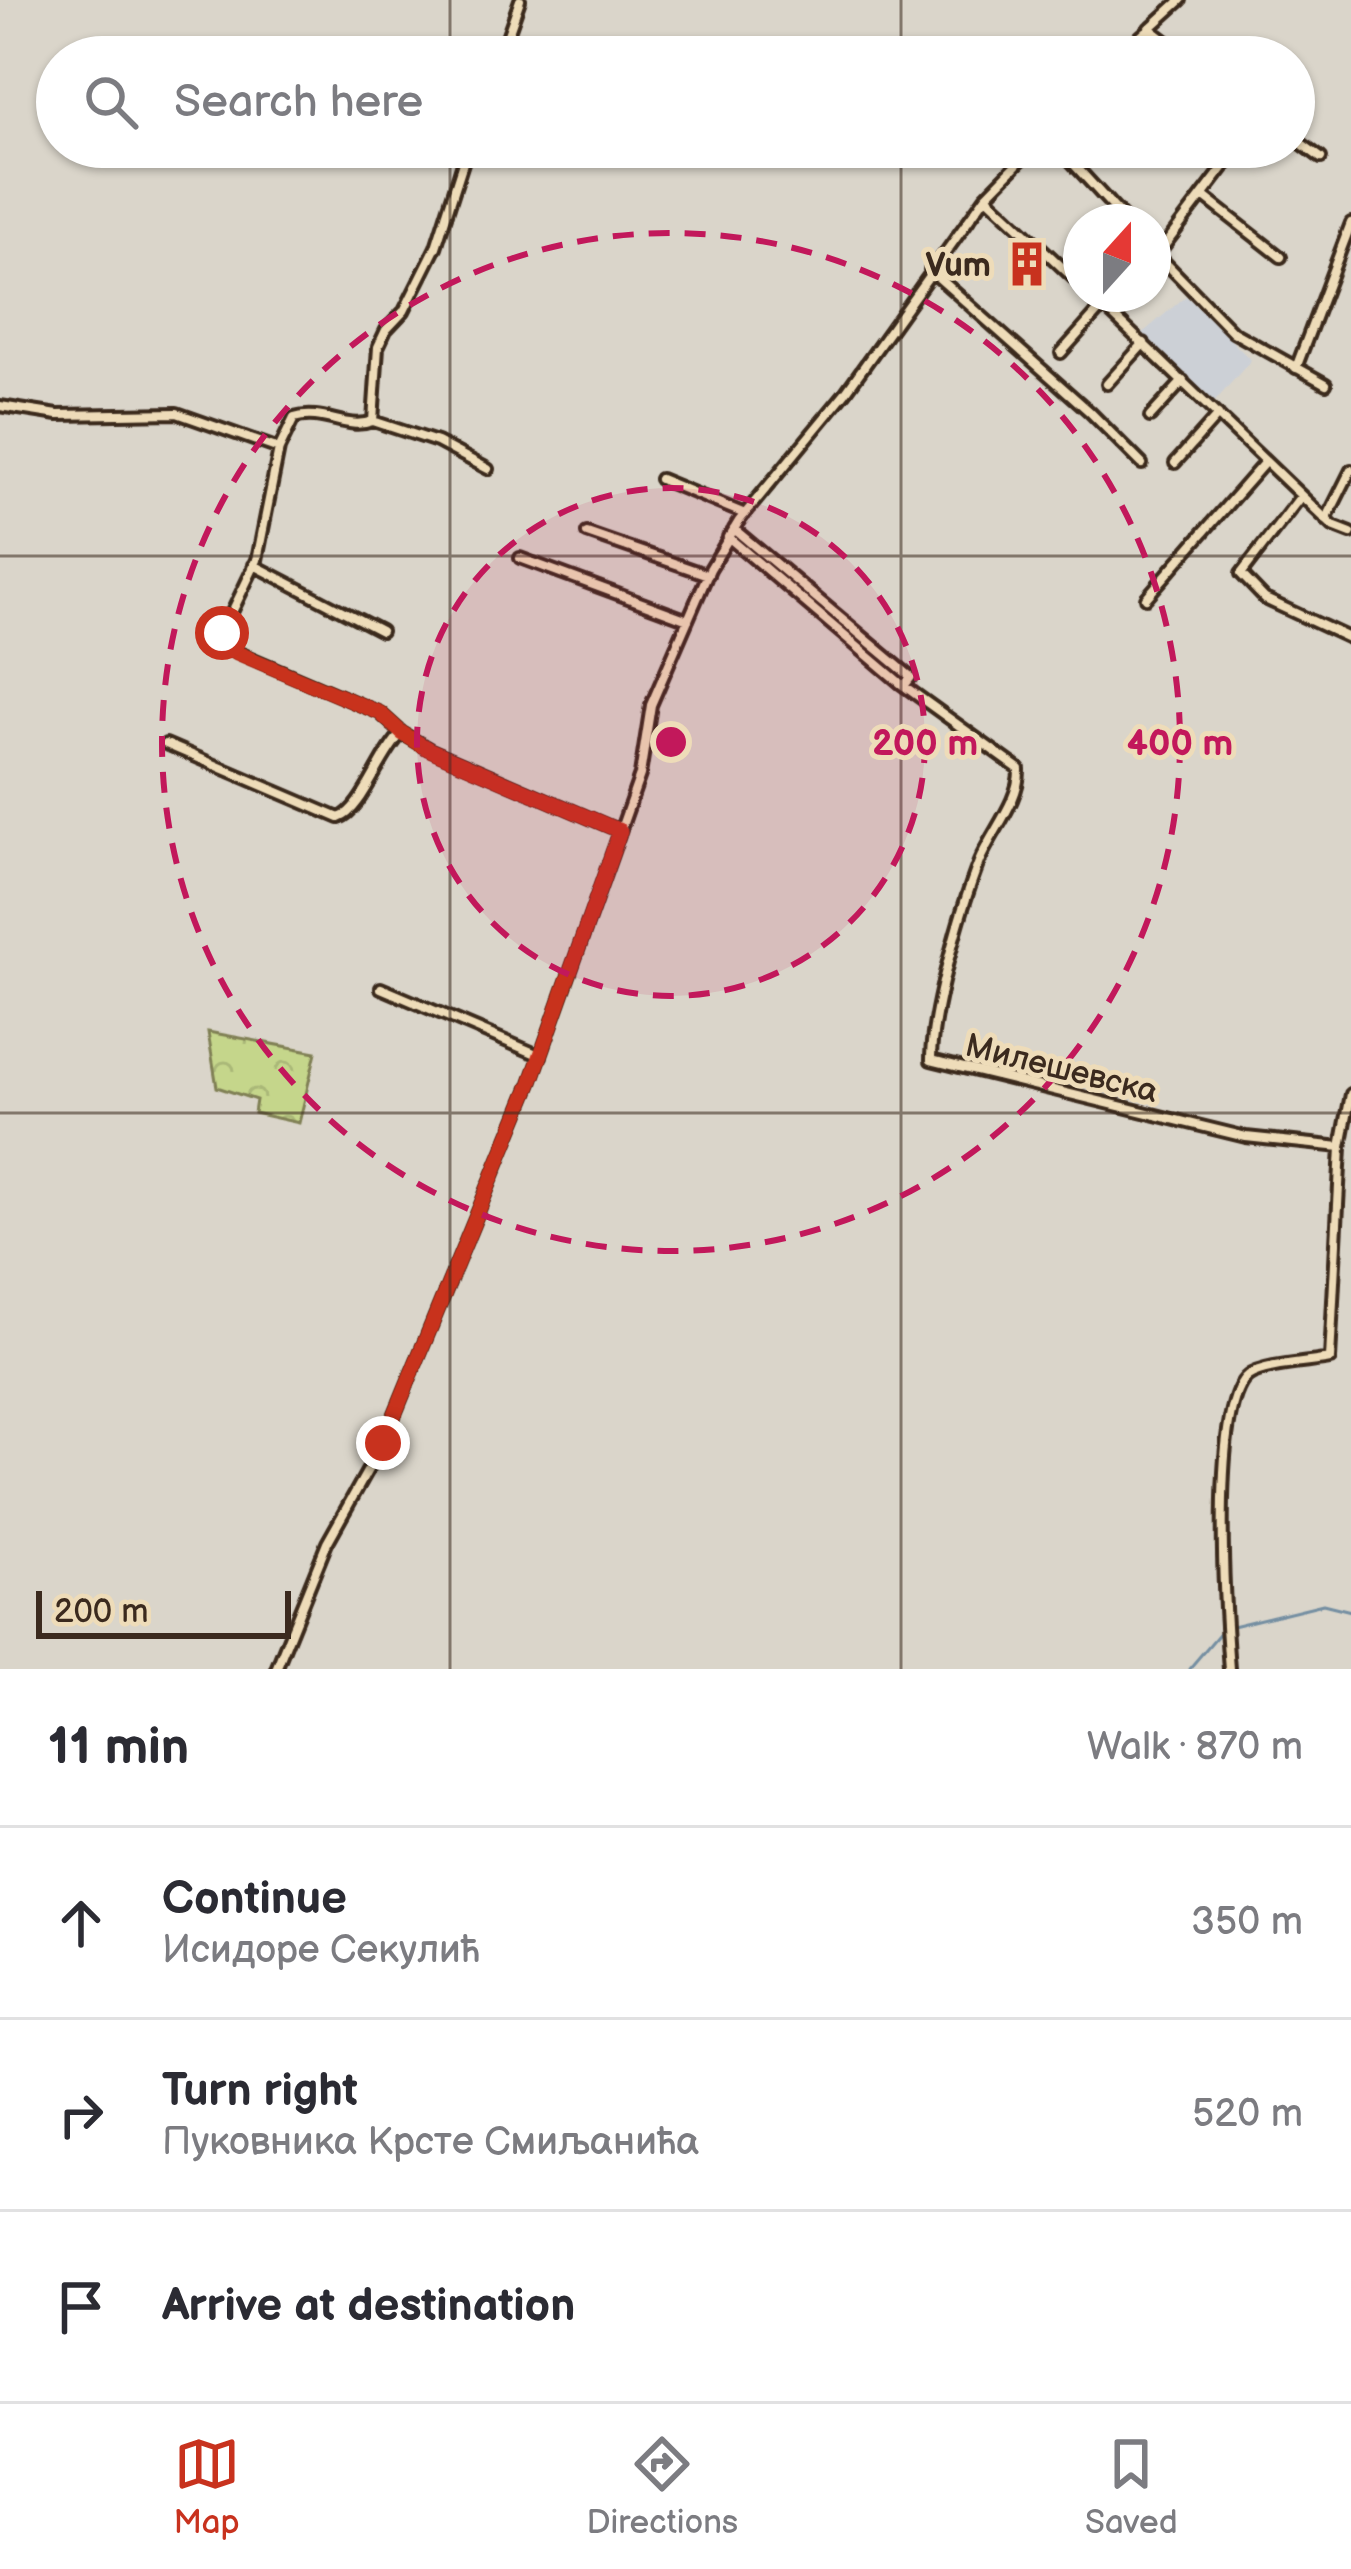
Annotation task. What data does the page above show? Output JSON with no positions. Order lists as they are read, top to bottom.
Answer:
{
  "streets": {
    "street": ["Милешевска"]
  },
  "places": {
    "building": ["Vum"]
  },
  "scale_bar": "200 m",
  "north": "top",
  "page": {
    "search": "Search here",
    "scale": "200 m",
    "heading": ["11 min", "Walk · 870 m"],
    "list": [
      ["Continue", "Исидоре Секулић", "350 m"],
      ["Turn right", "Пуковника Крсте Смиљанића", "520 m"],
      "Arrive at destination"
    ],
    "nav": ["Map", "Directions", "Saved"]
  },
  "rings": ["200 m", "400 m"]
}
